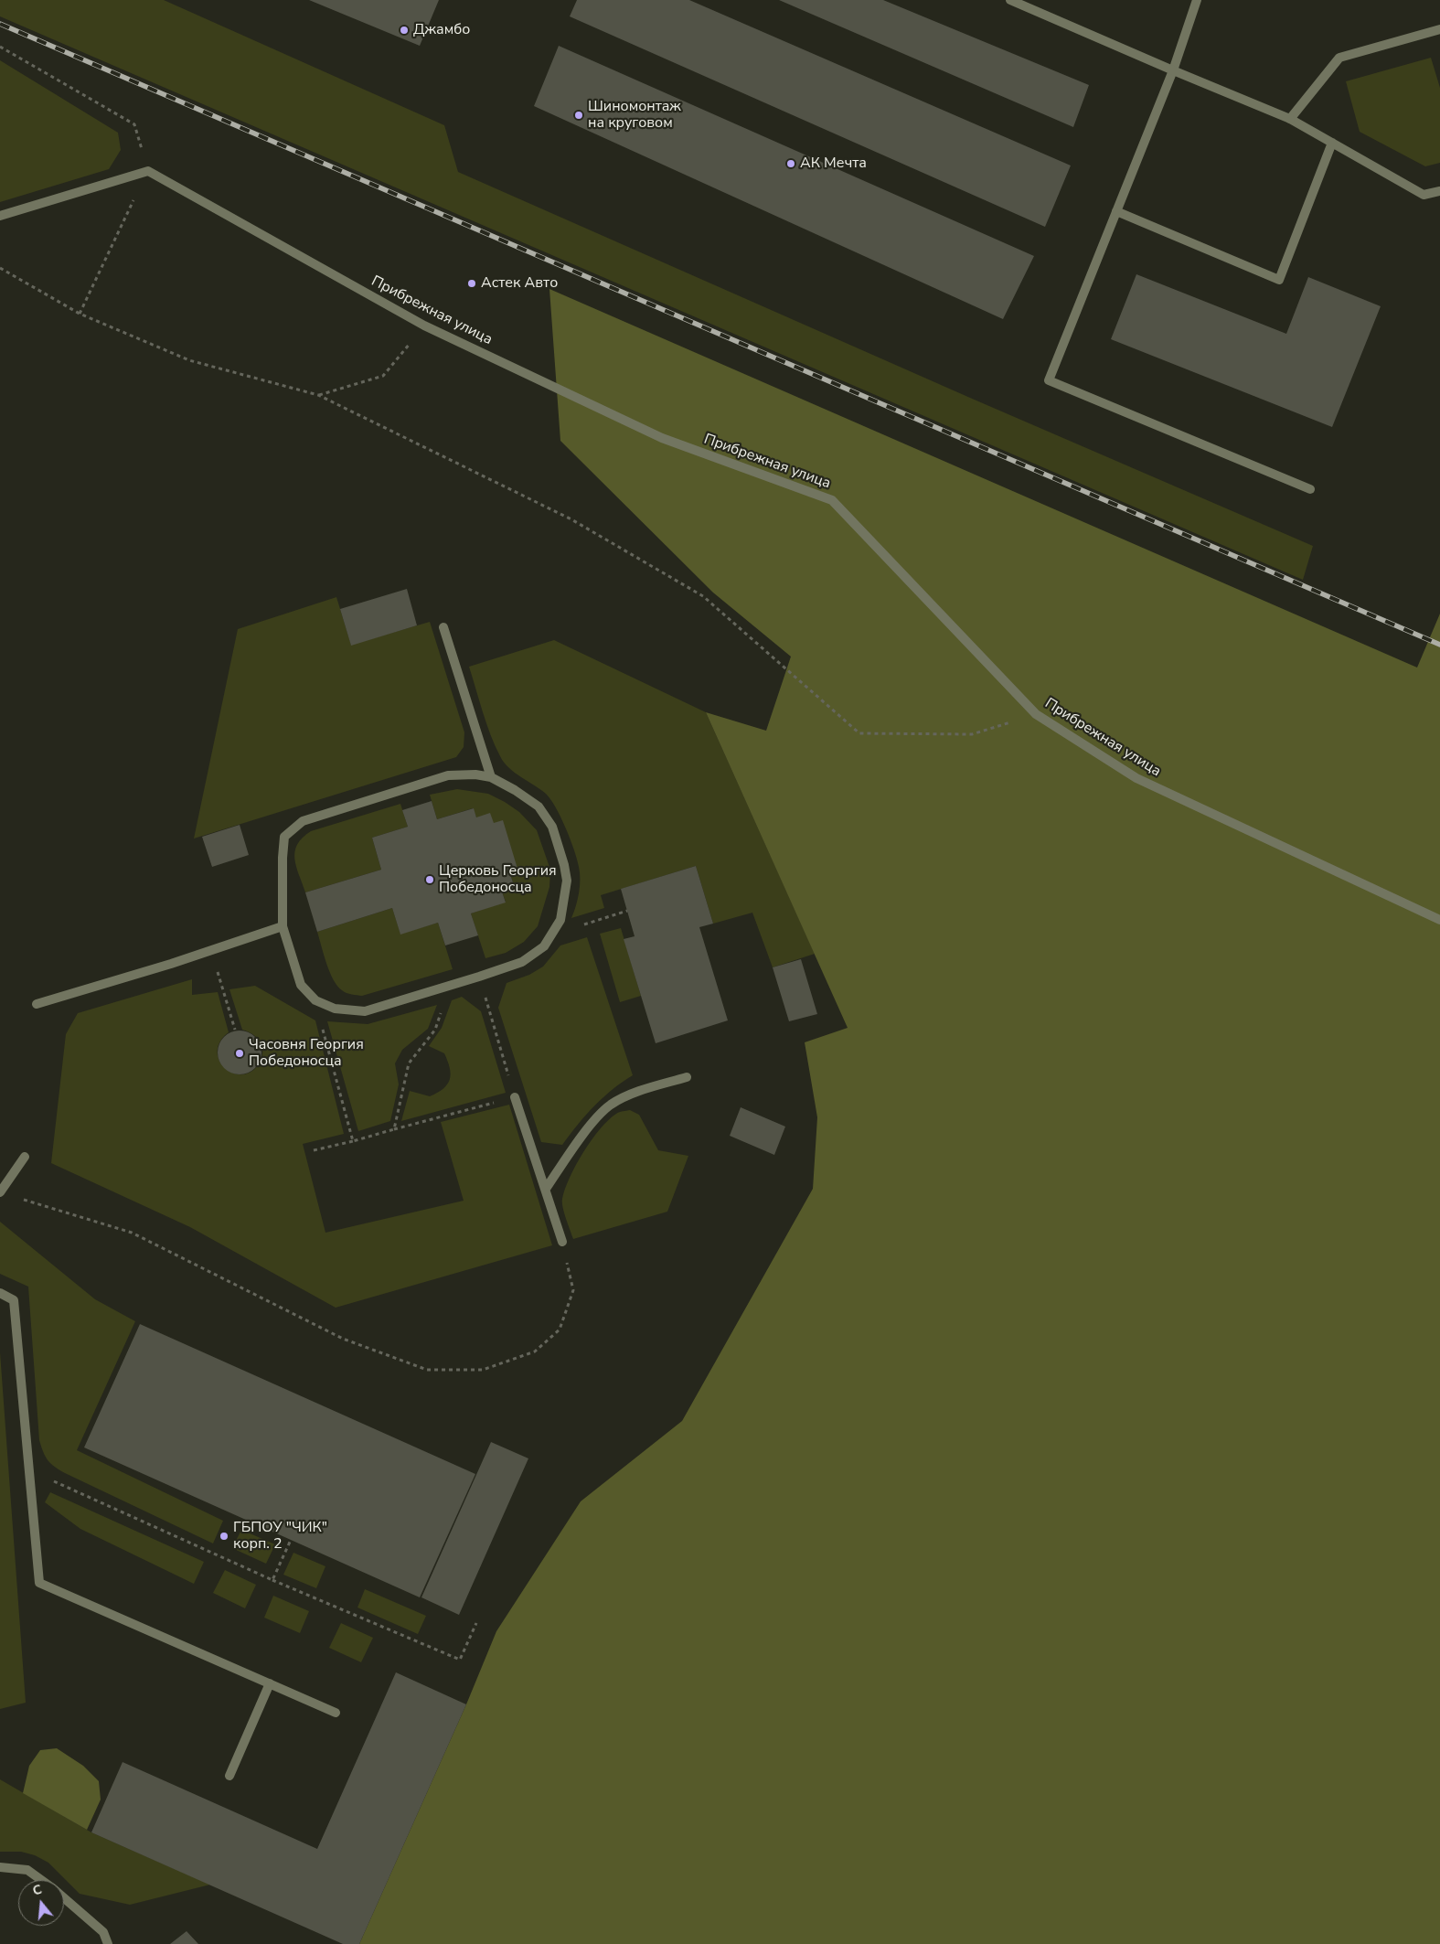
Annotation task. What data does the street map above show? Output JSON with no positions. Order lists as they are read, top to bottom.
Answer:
{
  "streets": {
    "street": ["Прибрежная улица"]
  },
  "places": [
    "Джамбо",
    "Шиномонтаж на круговом",
    "АК Мечта",
    "Астек Авто",
    "Церковь Георгия Победоносца",
    "Часовня Георгия Победоносца",
    "ГБПОУ \"ЧИК\" корп. 2"
  ],
  "north": "top"
}
